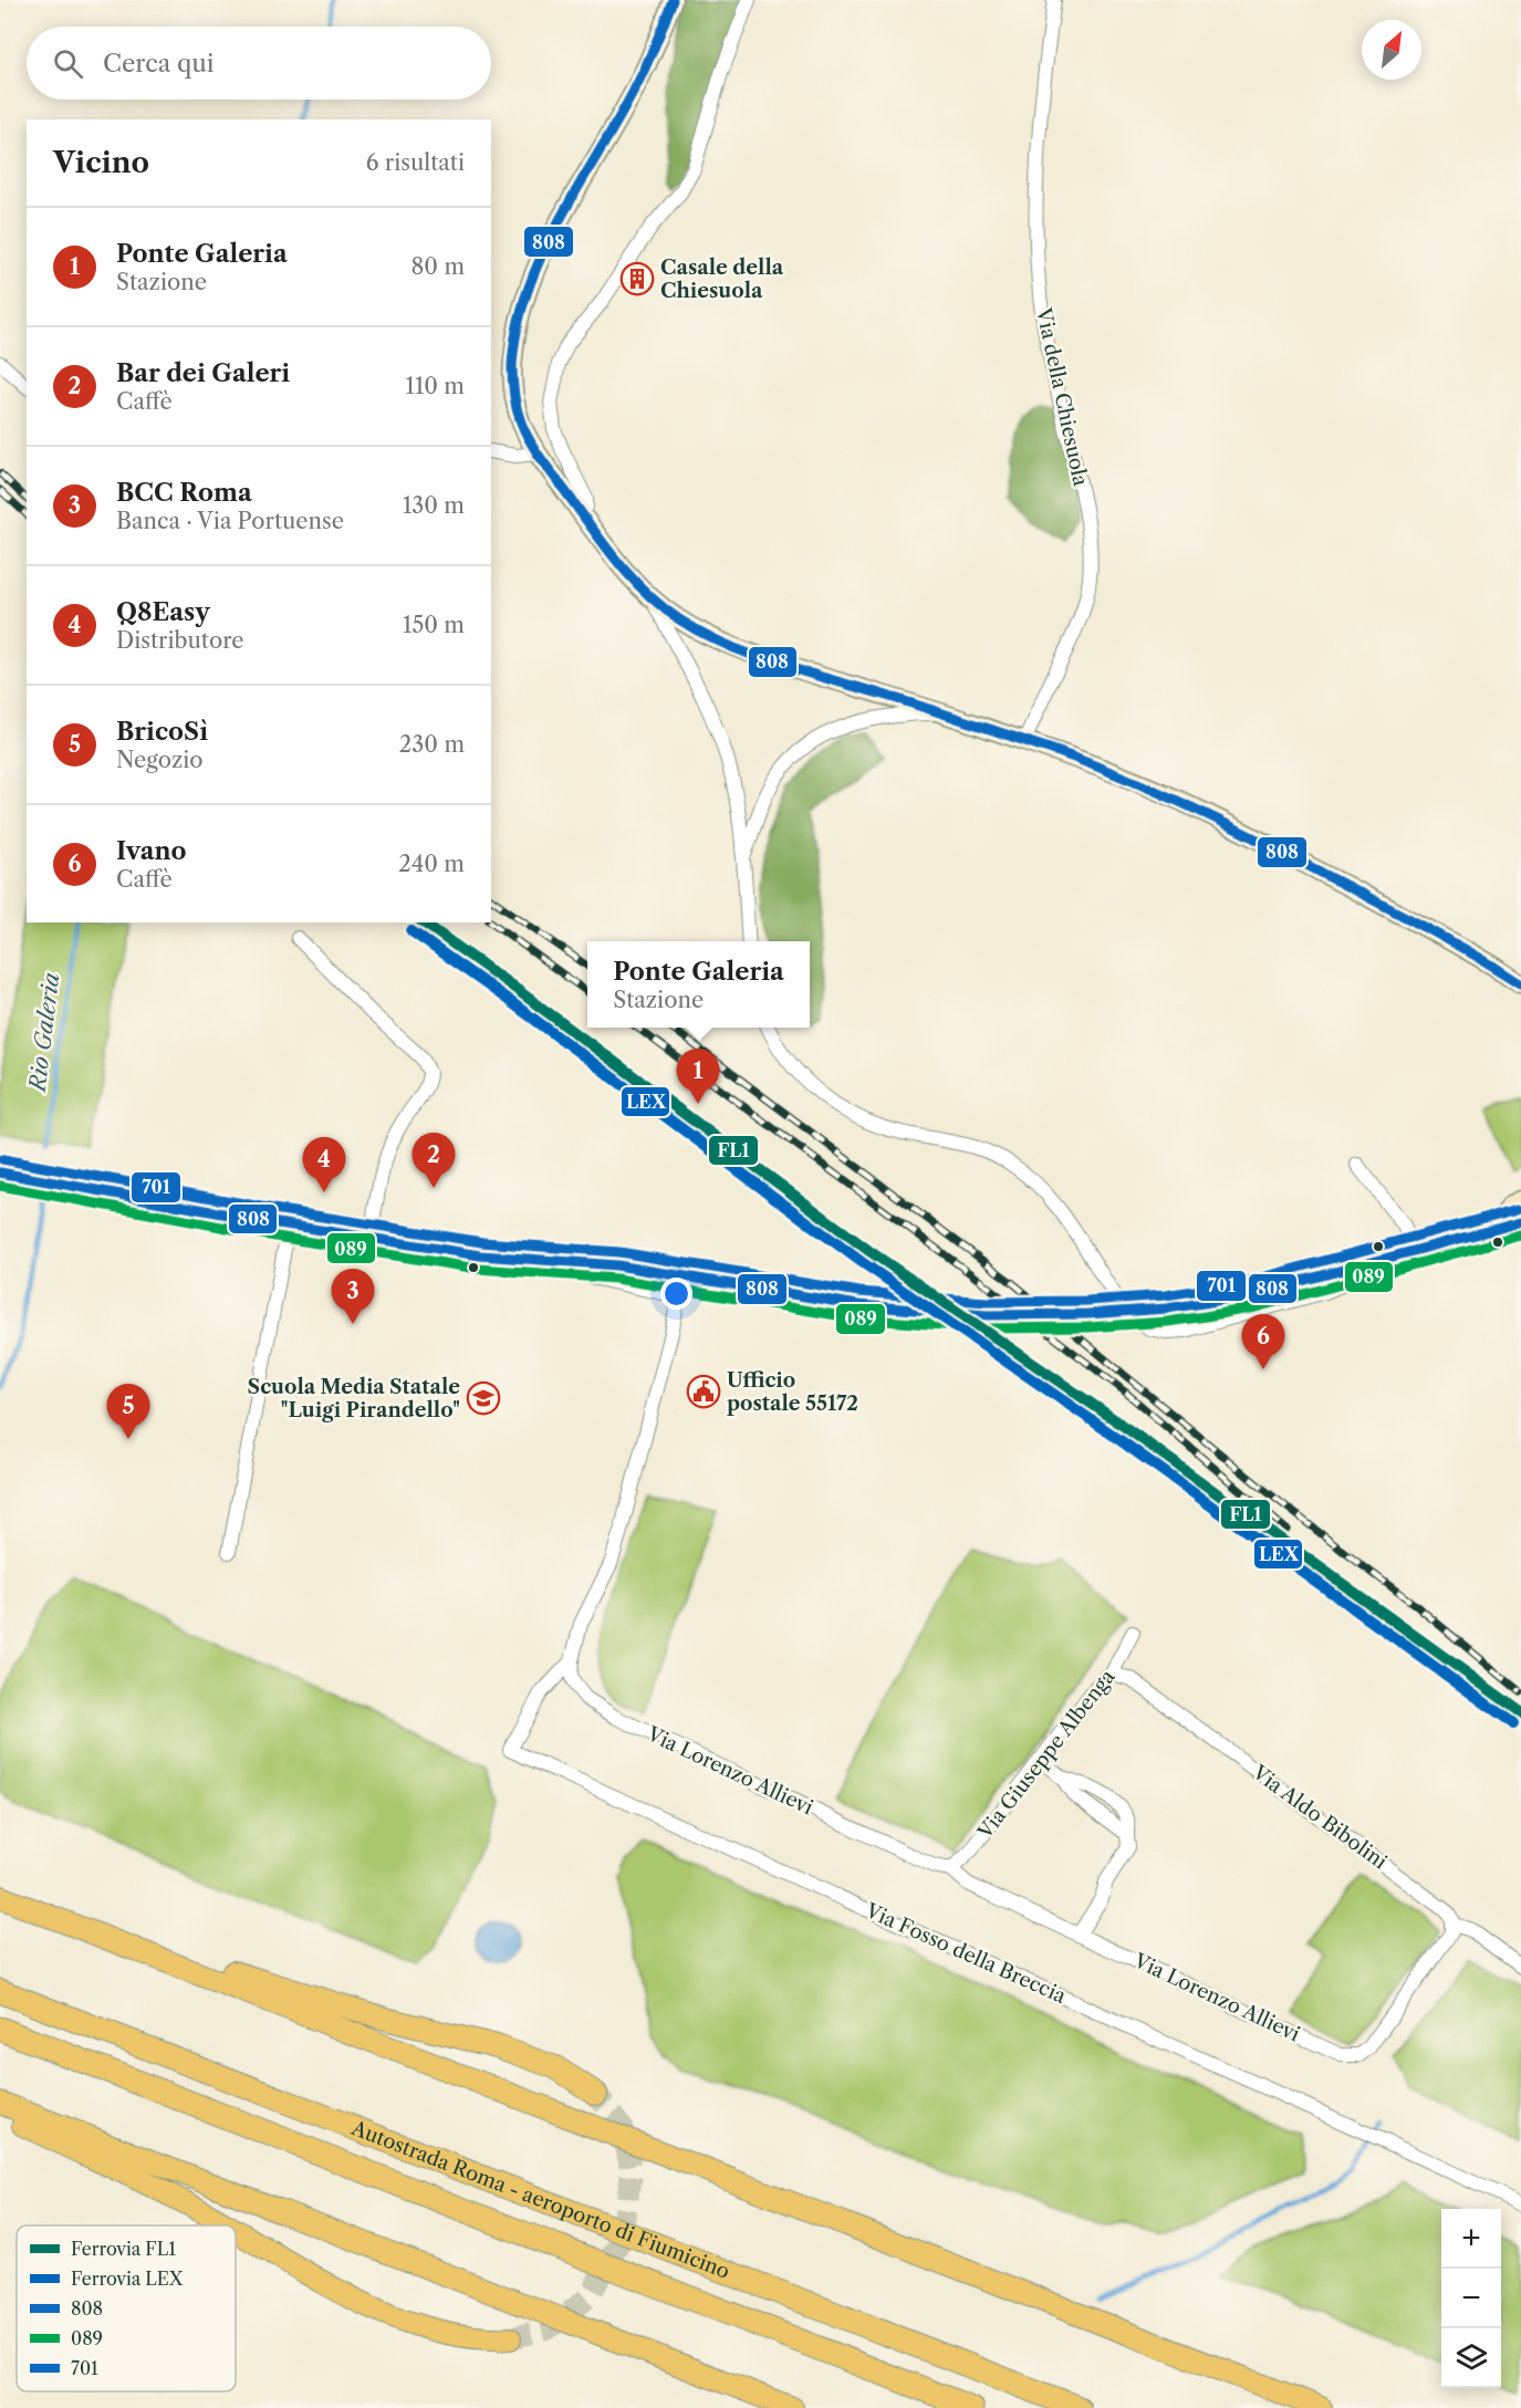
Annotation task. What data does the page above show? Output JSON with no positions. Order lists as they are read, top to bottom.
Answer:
{
  "streets": {
    "highway": ["Autostrada Roma - aeroporto di Fiumicino"],
    "street": [
      "Via della Chiesuola",
      "Via Giuseppe Albenga",
      "Via Lorenzo Allievi",
      "Via Aldo Bibolini",
      "Via Fosso della Breccia"
    ]
  },
  "crossings": [
    ["Via Giuseppe Albenga", "Via Lorenzo Allievi"],
    ["Via Giuseppe Albenga", "Via Aldo Bibolini"],
    ["Via Lorenzo Allievi", "Via Aldo Bibolini"],
    ["Via Lorenzo Allievi", "Via Fosso della Breccia"]
  ],
  "water": ["Rio Galeria"],
  "places": {
    "building": ["Casale della Chiesuola"],
    "public building": ["Ufficio postale 55172"],
    "school or university": ["Scuola Media Statale \"Luigi Pirandello\""]
  },
  "lines": [
    "transit line 808",
    "rail line FL1",
    "rail line LEX",
    "transit line 701",
    "transit line 089"
  ],
  "legend": [
    "Ferrovia FL1",
    "Ferrovia LEX",
    "808",
    "089",
    "701"
  ],
  "north": "top right",
  "page": {
    "search": "Cerca qui",
    "heading": ["Vicino", "6 risultati"],
    "list": [
      {
        "mark": "1",
        "name": "Ponte Galeria",
        "note": "Stazione",
        "value": "80 m"
      },
      {
        "mark": "2",
        "name": "Bar dei Galeri",
        "note": "Caffè",
        "value": "110 m"
      },
      {
        "mark": "3",
        "name": "BCC Roma",
        "note": "Banca · Via Portuense",
        "value": "130 m"
      },
      {
        "mark": "4",
        "name": "Q8Easy",
        "note": "Distributore",
        "value": "150 m"
      },
      {
        "mark": "5",
        "name": "BricoSì",
        "note": "Negozio",
        "value": "230 m"
      },
      {
        "mark": "6",
        "name": "Ivano",
        "note": "Caffè",
        "value": "240 m"
      }
    ],
    "popup": ["Ponte Galeria", "Stazione"],
    "pins": [
      "1",
      "2",
      "4",
      "3",
      "6",
      "5"
    ],
    "map_buttons": ["+", "−"]
  }
}
